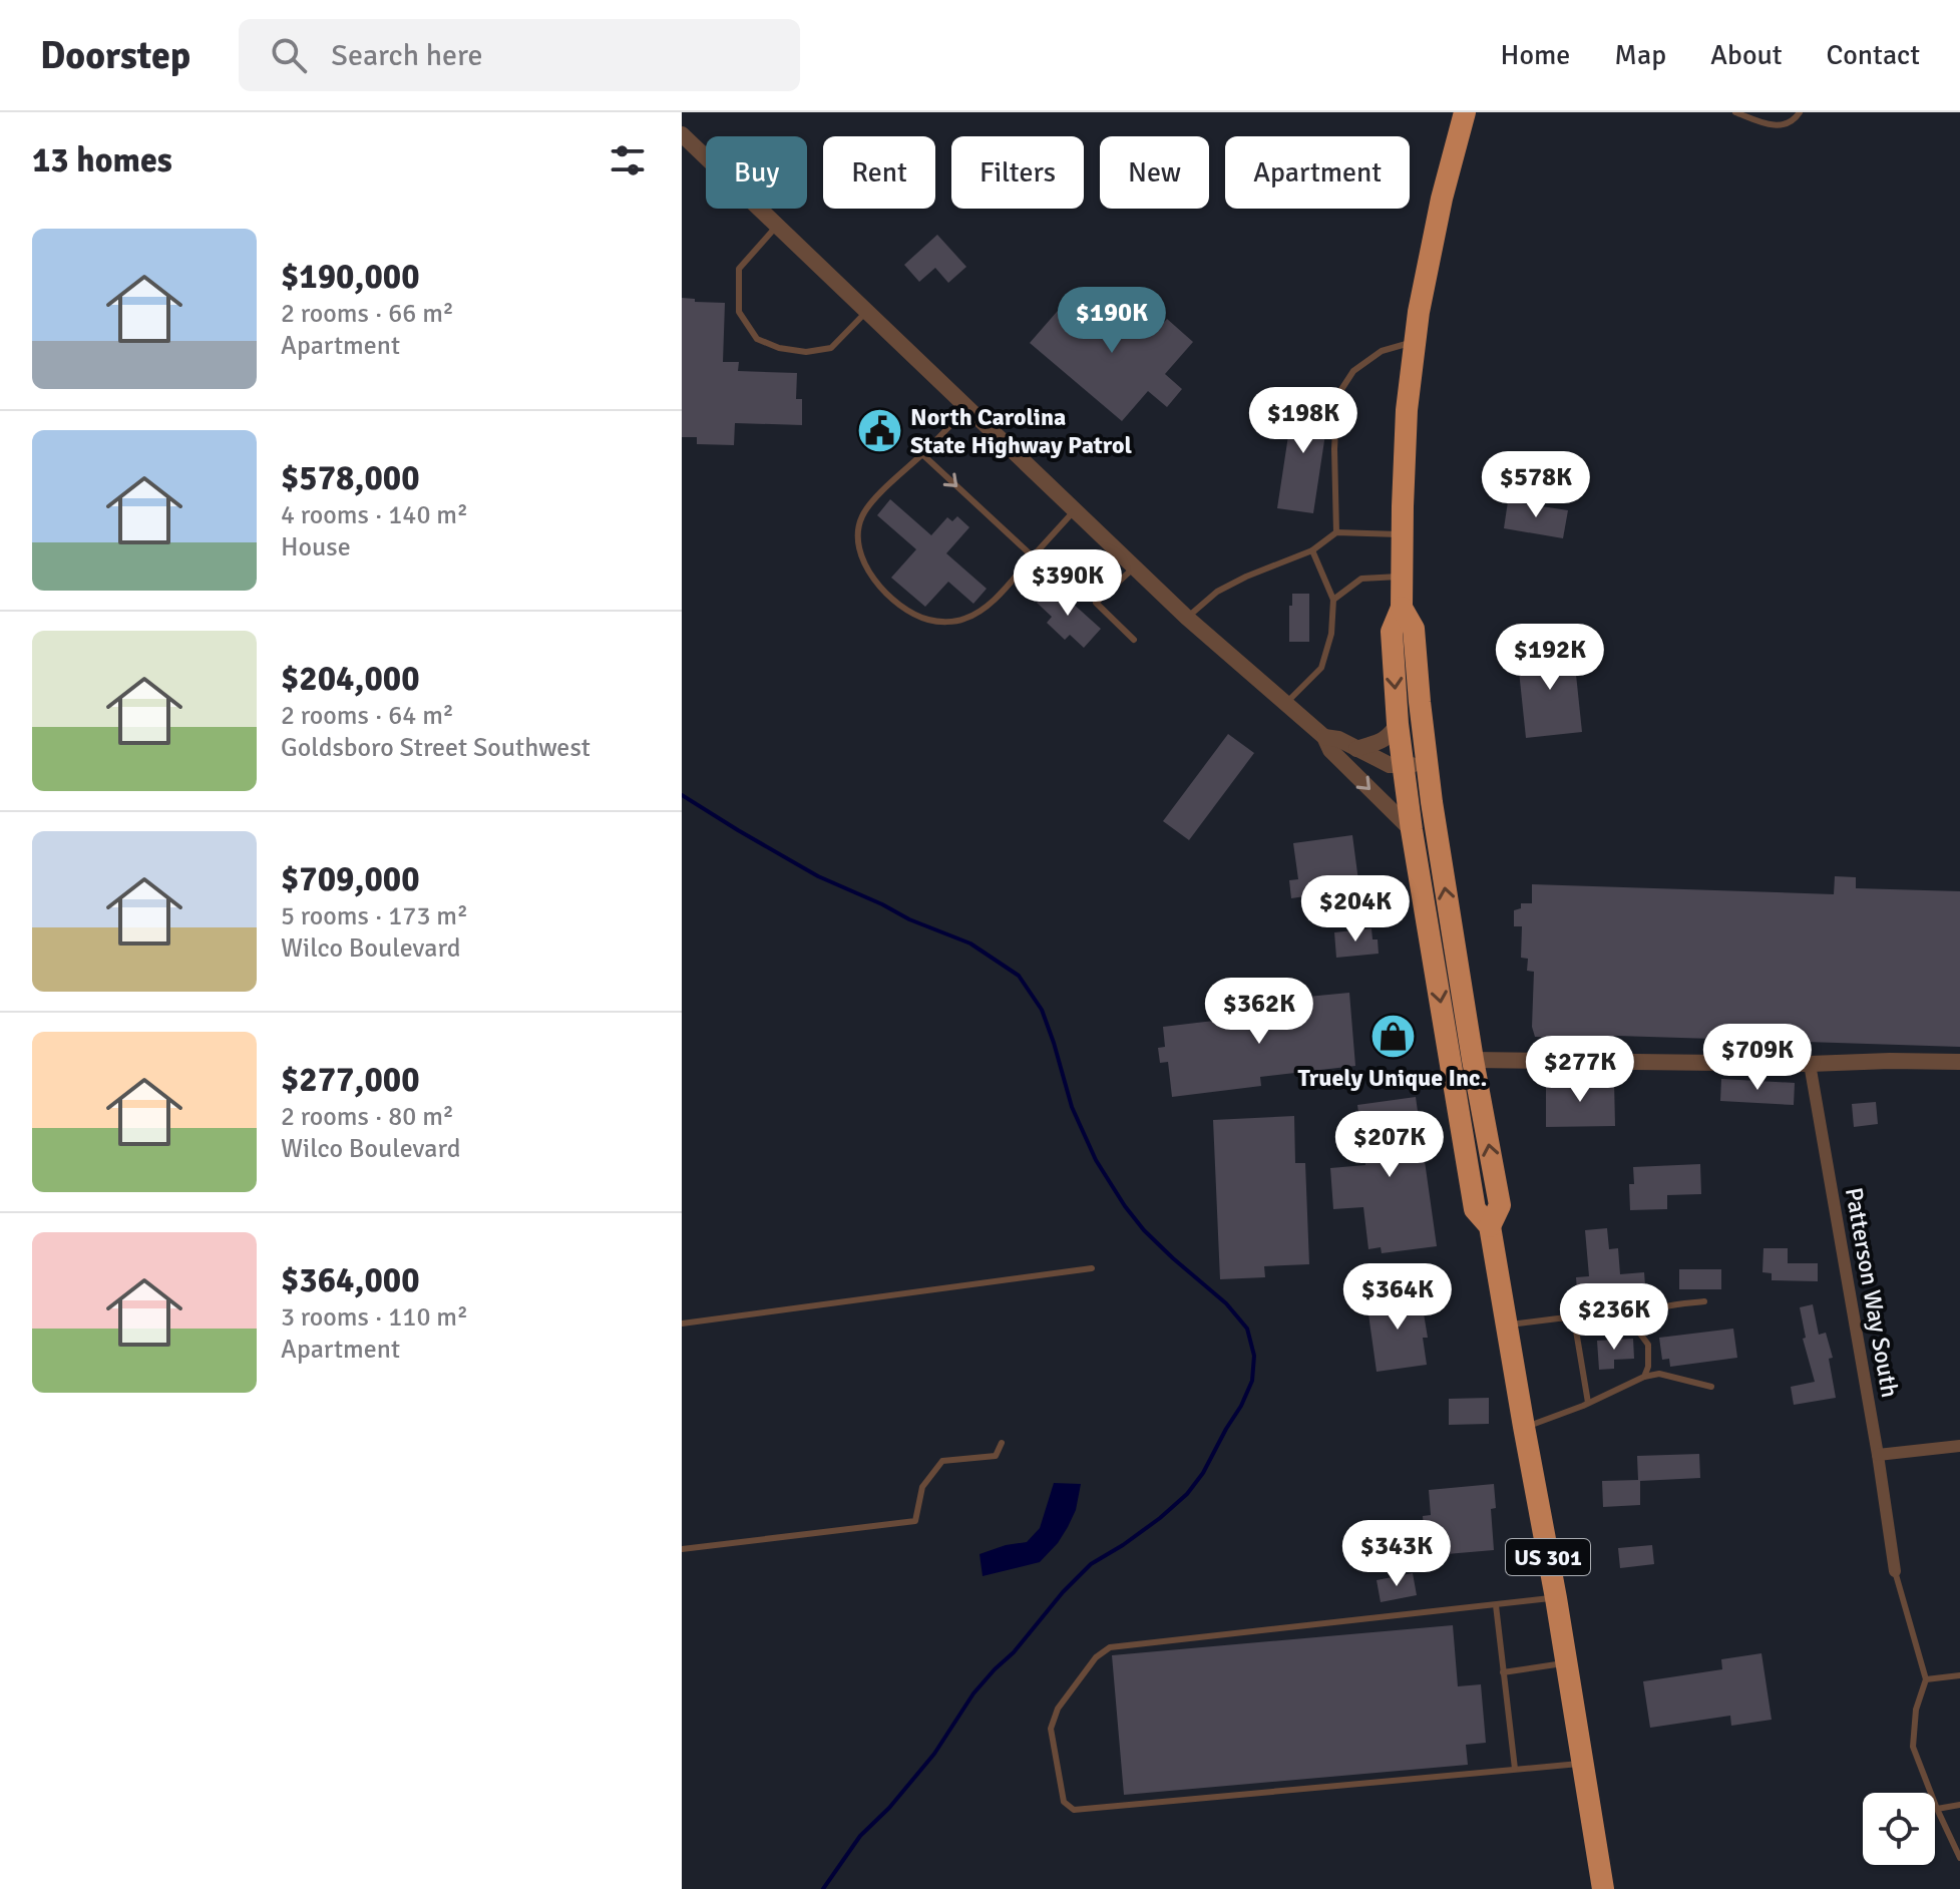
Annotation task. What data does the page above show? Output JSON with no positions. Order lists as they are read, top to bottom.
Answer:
{
  "streets": {
    "highway": ["US 301"],
    "street": ["Patterson Way South"]
  },
  "places": {
    "public building": ["North Carolina State Highway Patrol"],
    "shop": ["Truely Unique Inc."]
  },
  "page": {
    "header": "Doorstep",
    "search": "Search here",
    "nav": [
      "Home",
      "Map",
      "About",
      "Contact"
    ],
    "heading": "13 homes",
    "chip": [
      "Buy",
      "Rent",
      "Filters",
      "New",
      "Apartment"
    ],
    "list": [
      {
        "name": "$190,000",
        "note": "2 rooms · 66 m² · Apartment"
      },
      {
        "name": "$578,000",
        "note": "4 rooms · 140 m² · House"
      },
      {
        "name": "$204,000",
        "note": "2 rooms · 64 m² · Goldsboro Street Southwest"
      },
      {
        "name": "$709,000",
        "note": "5 rooms · 173 m² · Wilco Boulevard"
      },
      {
        "name": "$277,000",
        "note": "2 rooms · 80 m² · Wilco Boulevard"
      },
      {
        "name": "$364,000",
        "note": "3 rooms · 110 m² · Apartment"
      }
    ],
    "price": [
      "$190K",
      "$198K",
      "$578K",
      "$390K",
      "$192K",
      "$204K",
      "$362K",
      "$709K",
      "$277K",
      "$207K",
      "$364K",
      "$236K",
      "$343K"
    ]
  }
}
